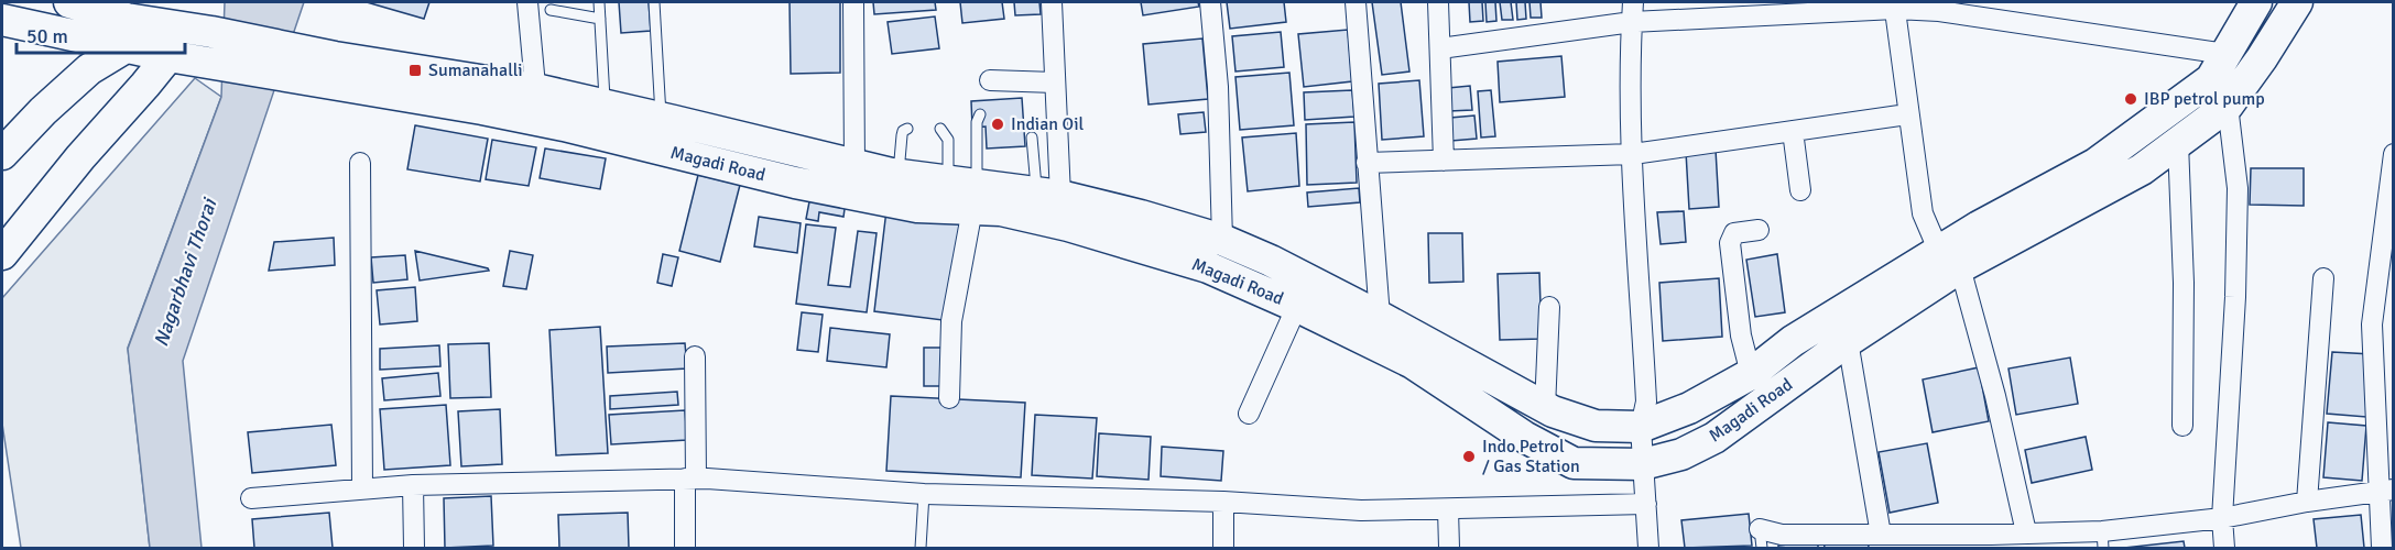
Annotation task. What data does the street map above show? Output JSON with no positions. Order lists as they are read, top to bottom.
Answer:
{
  "streets": {
    "main road": ["Magadi Road"]
  },
  "water": ["Nagarbhavi Thorai"],
  "places": {
    "transit": ["Sumanahalli"],
    "other": ["IBP petrol pump", "Indian Oil", "Indo Petrol / Gas Station"]
  },
  "scale_bar": "50 m"
}
